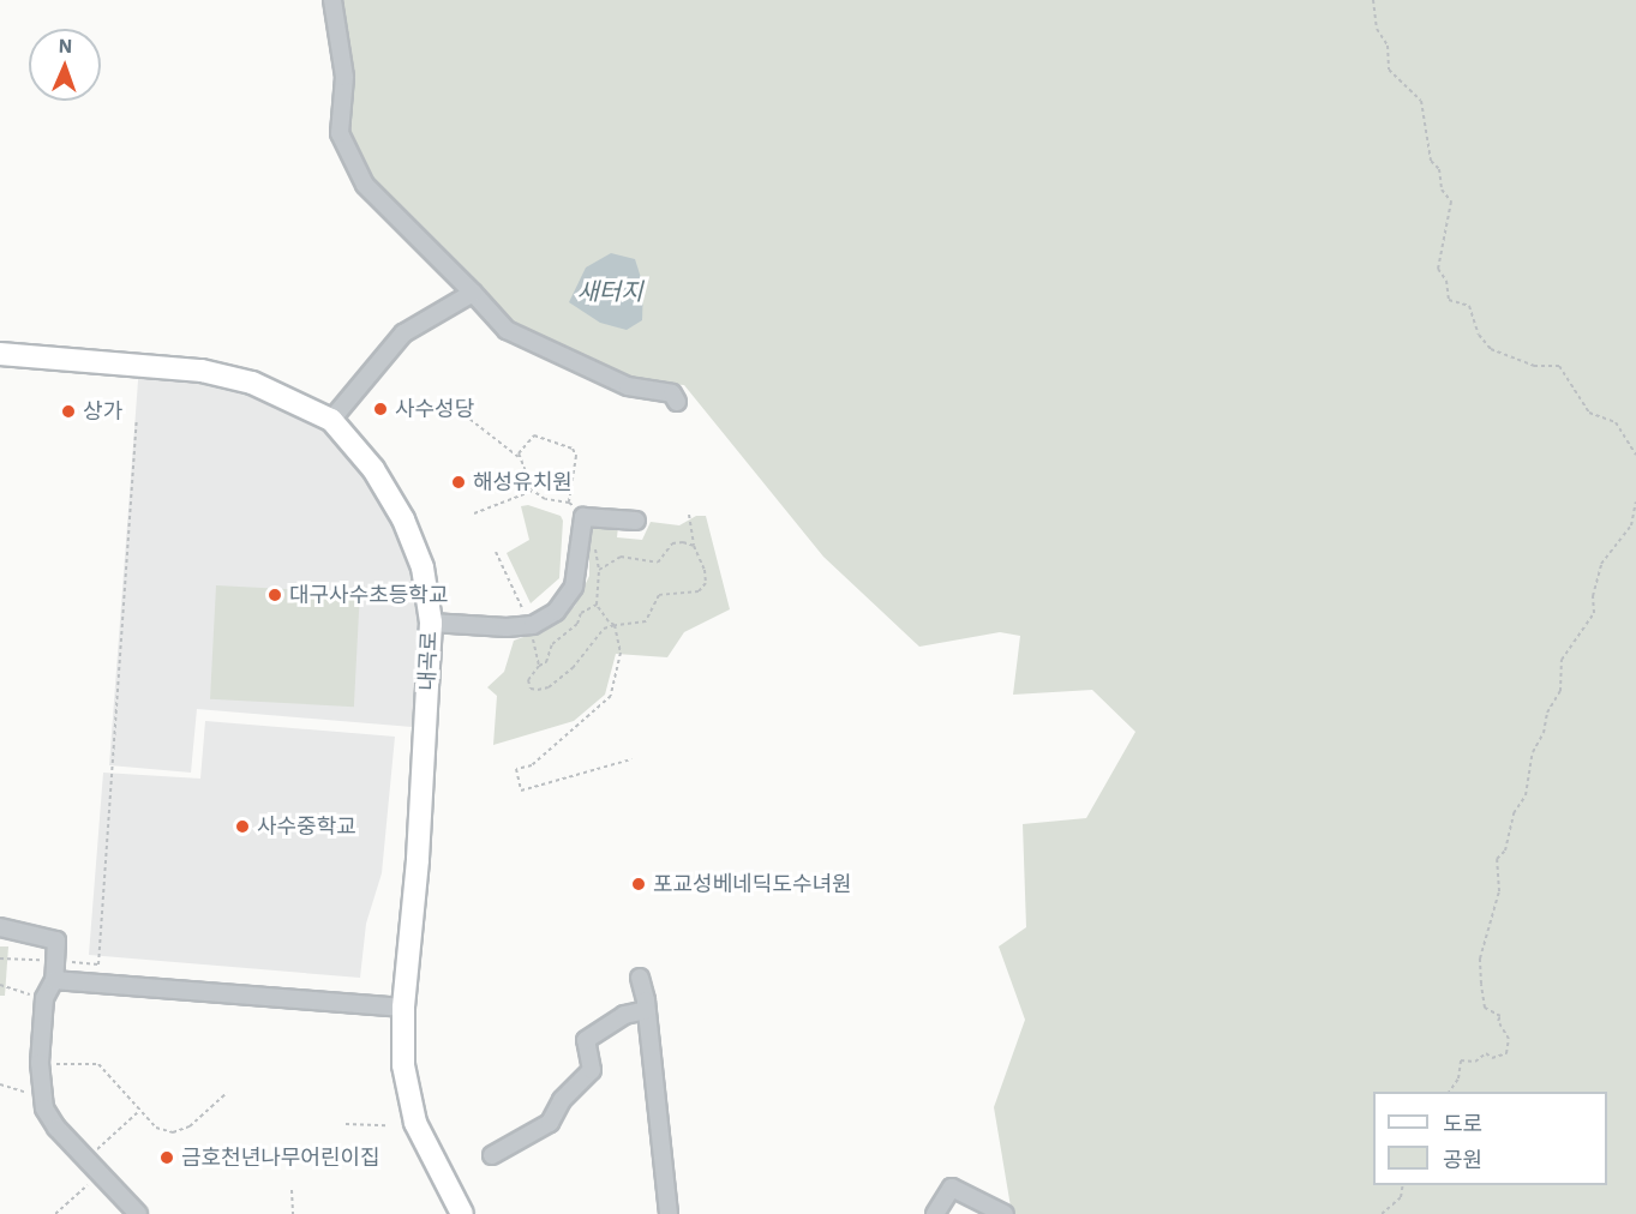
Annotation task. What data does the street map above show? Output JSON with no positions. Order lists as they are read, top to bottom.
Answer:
{
  "streets": {
    "main road": ["내곡로"]
  },
  "water": ["새터지"],
  "places": [
    "사수성당",
    "상가",
    "해성유치원",
    "대구사수초등학교",
    "사수중학교",
    "포교성베네딕도수녀원",
    "금호천년나무어린이집"
  ],
  "legend": ["도로", "공원"],
  "north": "top"
}
